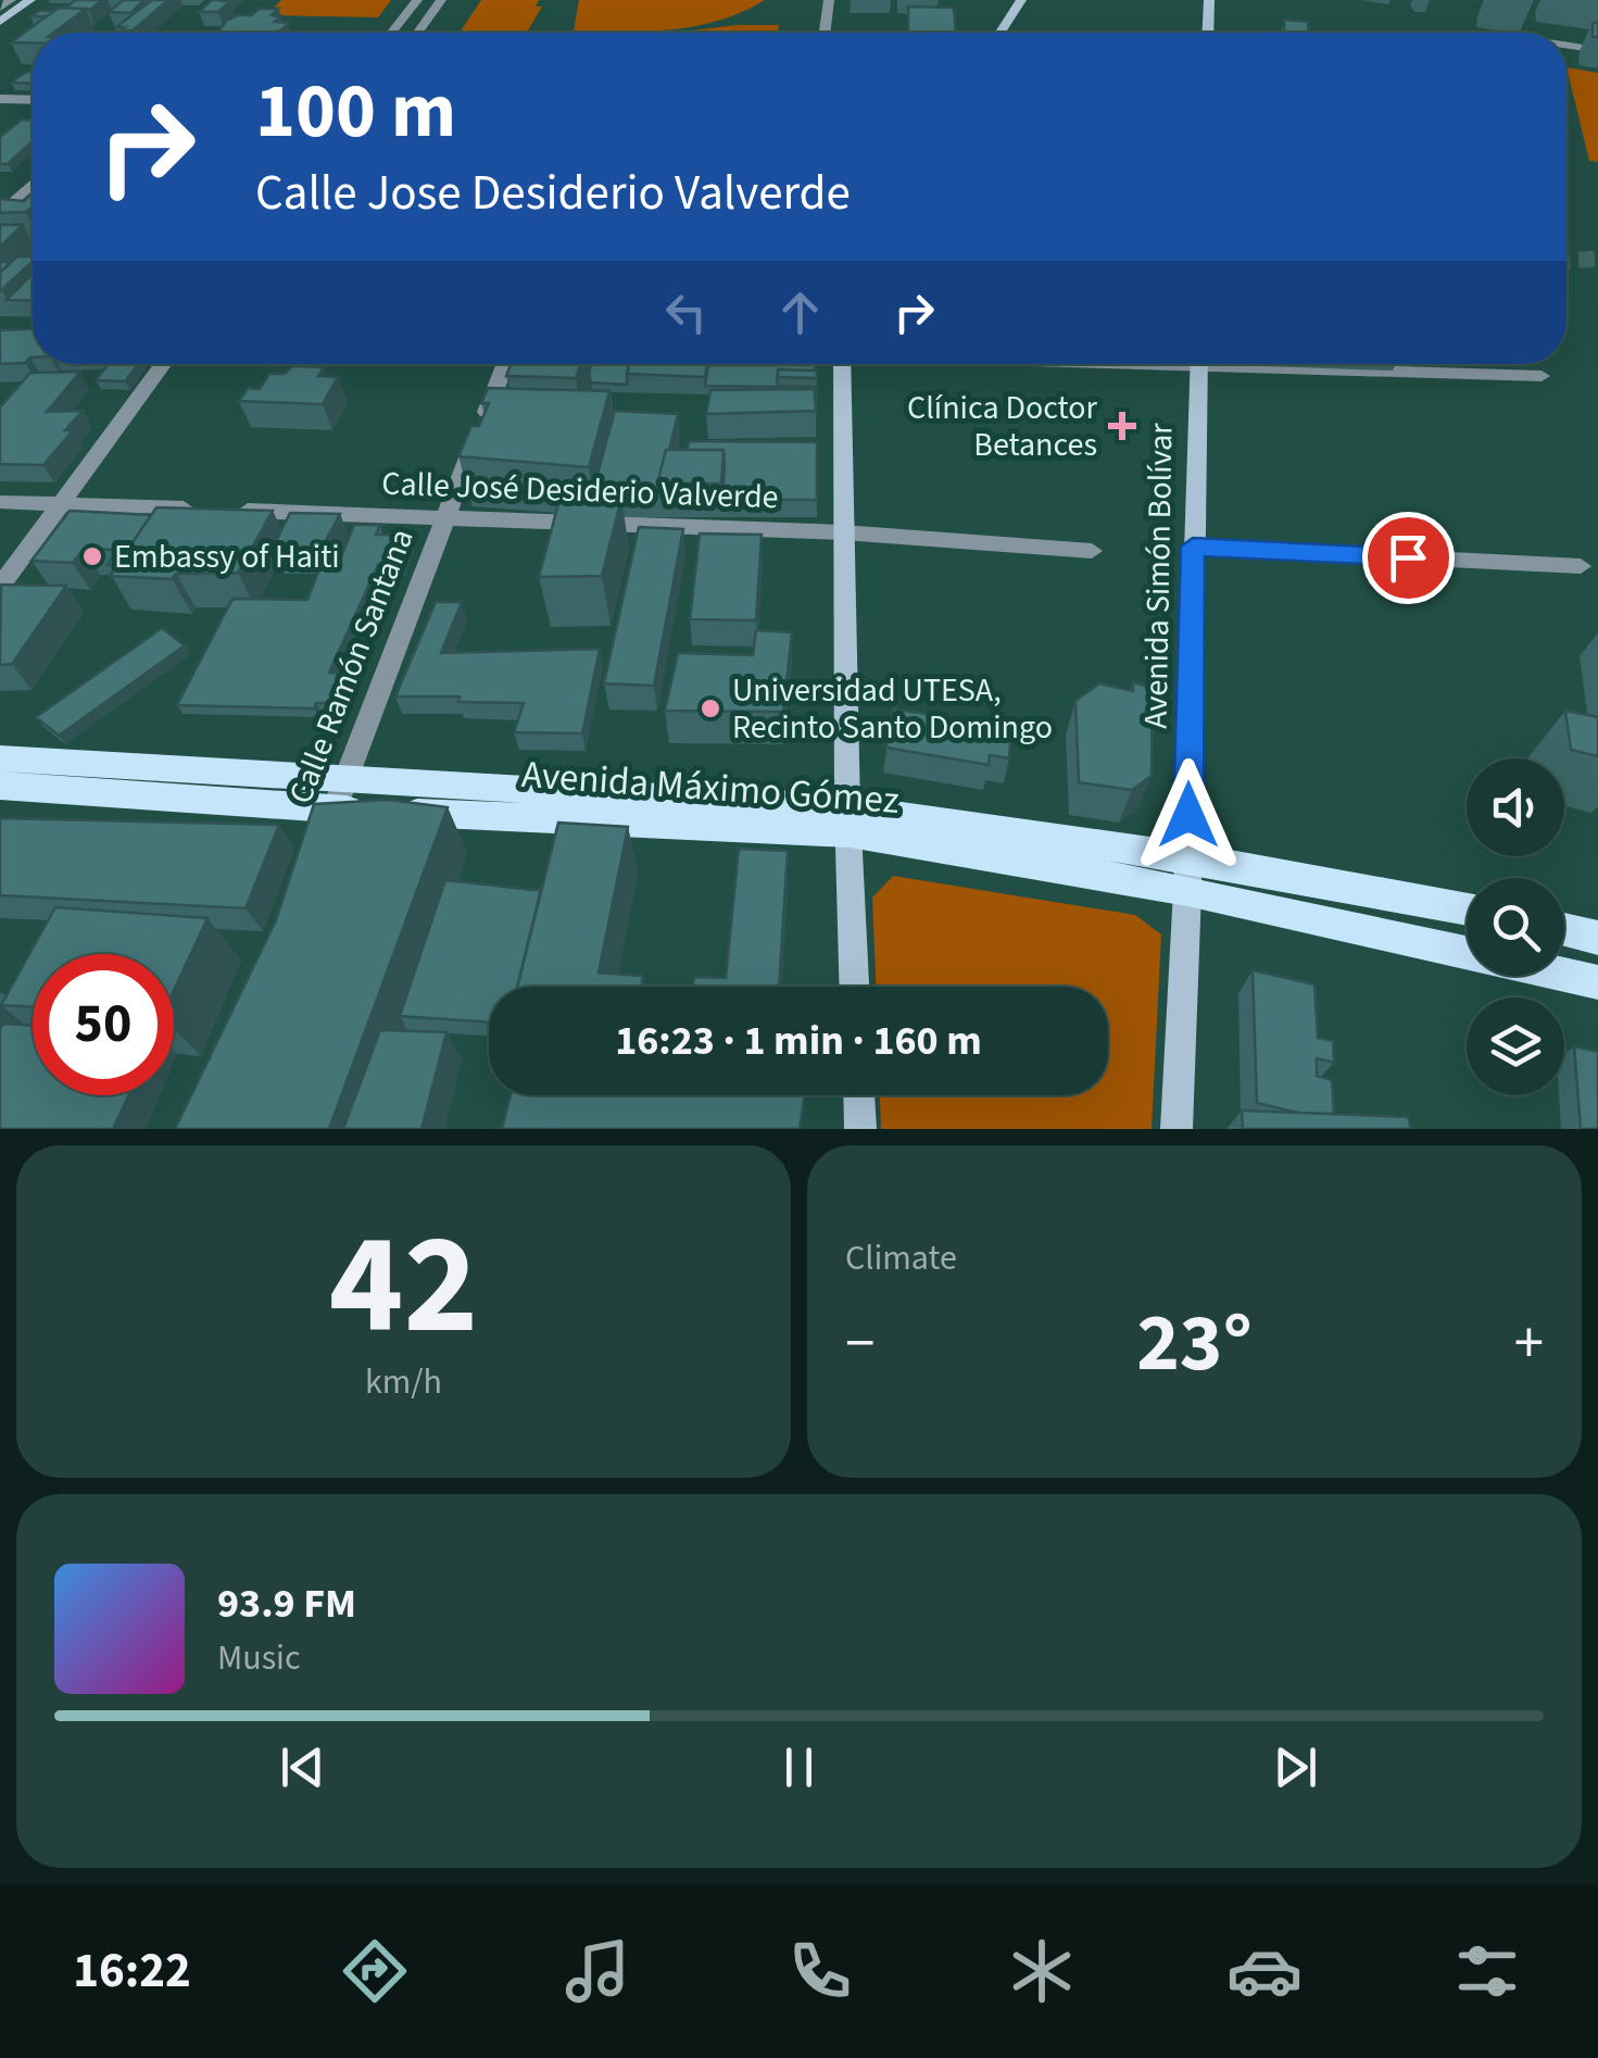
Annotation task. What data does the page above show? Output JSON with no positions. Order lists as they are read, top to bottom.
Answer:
{
  "streets": {
    "main road": ["Avenida Simón Bolívar", "Avenida Máximo Gómez"],
    "street": ["Calle José Desiderio Valverde", "Calle Ramón Santana"]
  },
  "crossings": [
    ["Calle José Desiderio Valverde", "Calle Ramón Santana"],
    ["Avenida Simón Bolívar", "Avenida Máximo Gómez"],
    ["Calle Ramón Santana", "Avenida Máximo Gómez"]
  ],
  "places": {
    "health": ["Clínica Doctor Betances"],
    "other": ["Embassy of Haiti", "Universidad UTESA, Recinto Santo Domingo"]
  },
  "page": {
    "turn": ["100 m", "Calle Jose Desiderio Valverde"],
    "limit": "50",
    "trip": "16:23 · 1 min · 160 m",
    "tile": [
      ["42", "km/h"],
      "Climate"
    ],
    "heat": ["−", "23°", "+"],
    "song": ["93.9 FM", "Music"],
    "tabs": "16:22"
  }
}
